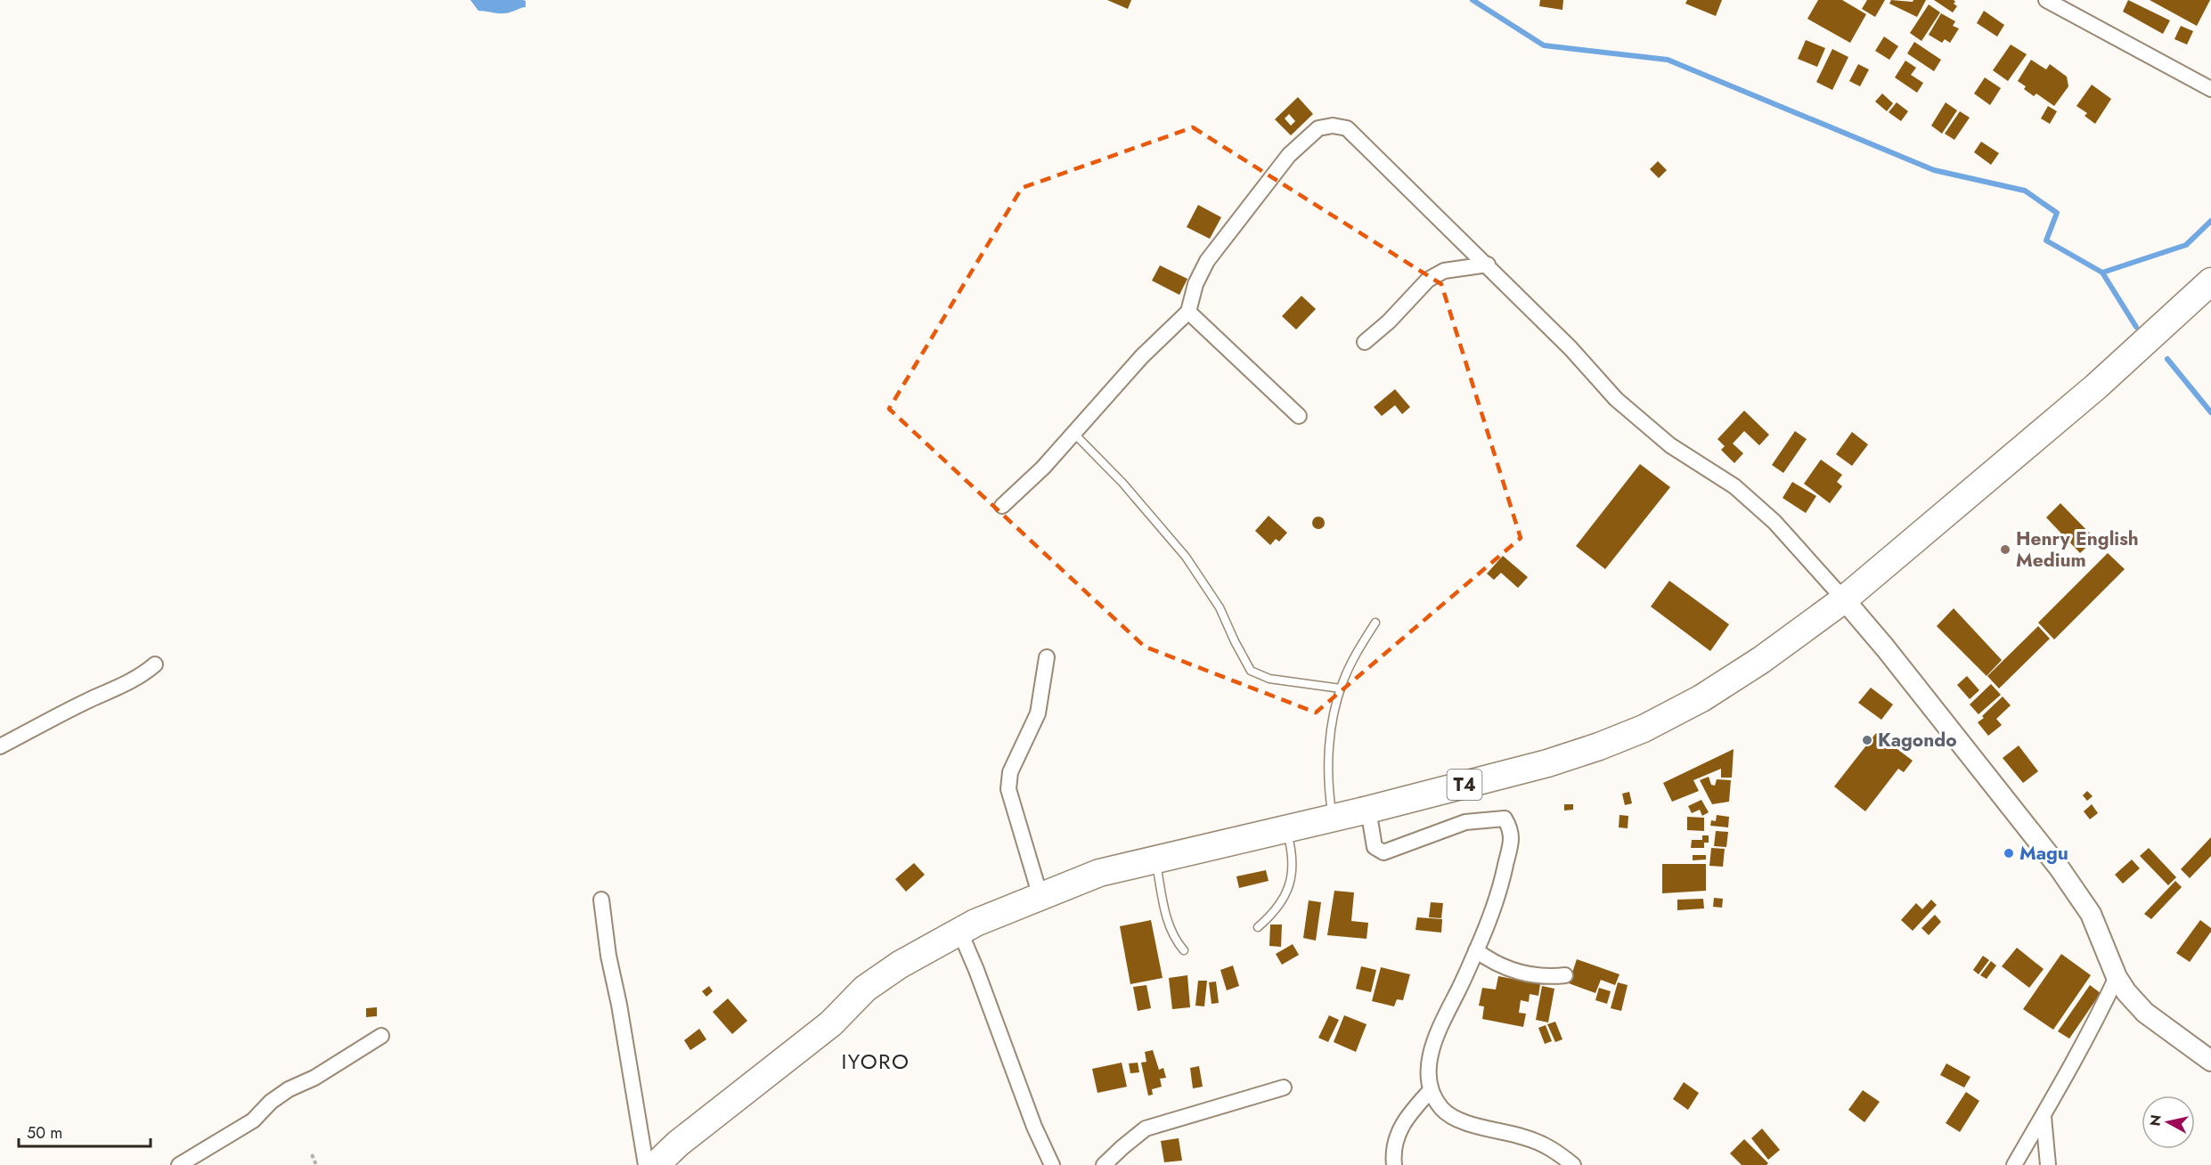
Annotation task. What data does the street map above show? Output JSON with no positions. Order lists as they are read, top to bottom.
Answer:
{
  "streets": {
    "highway": ["T4"]
  },
  "districts": ["IYORO"],
  "places": ["Henry English Medium", "Kagondo", "Magu"],
  "scale_bar": "50 m",
  "north": "left"
}
